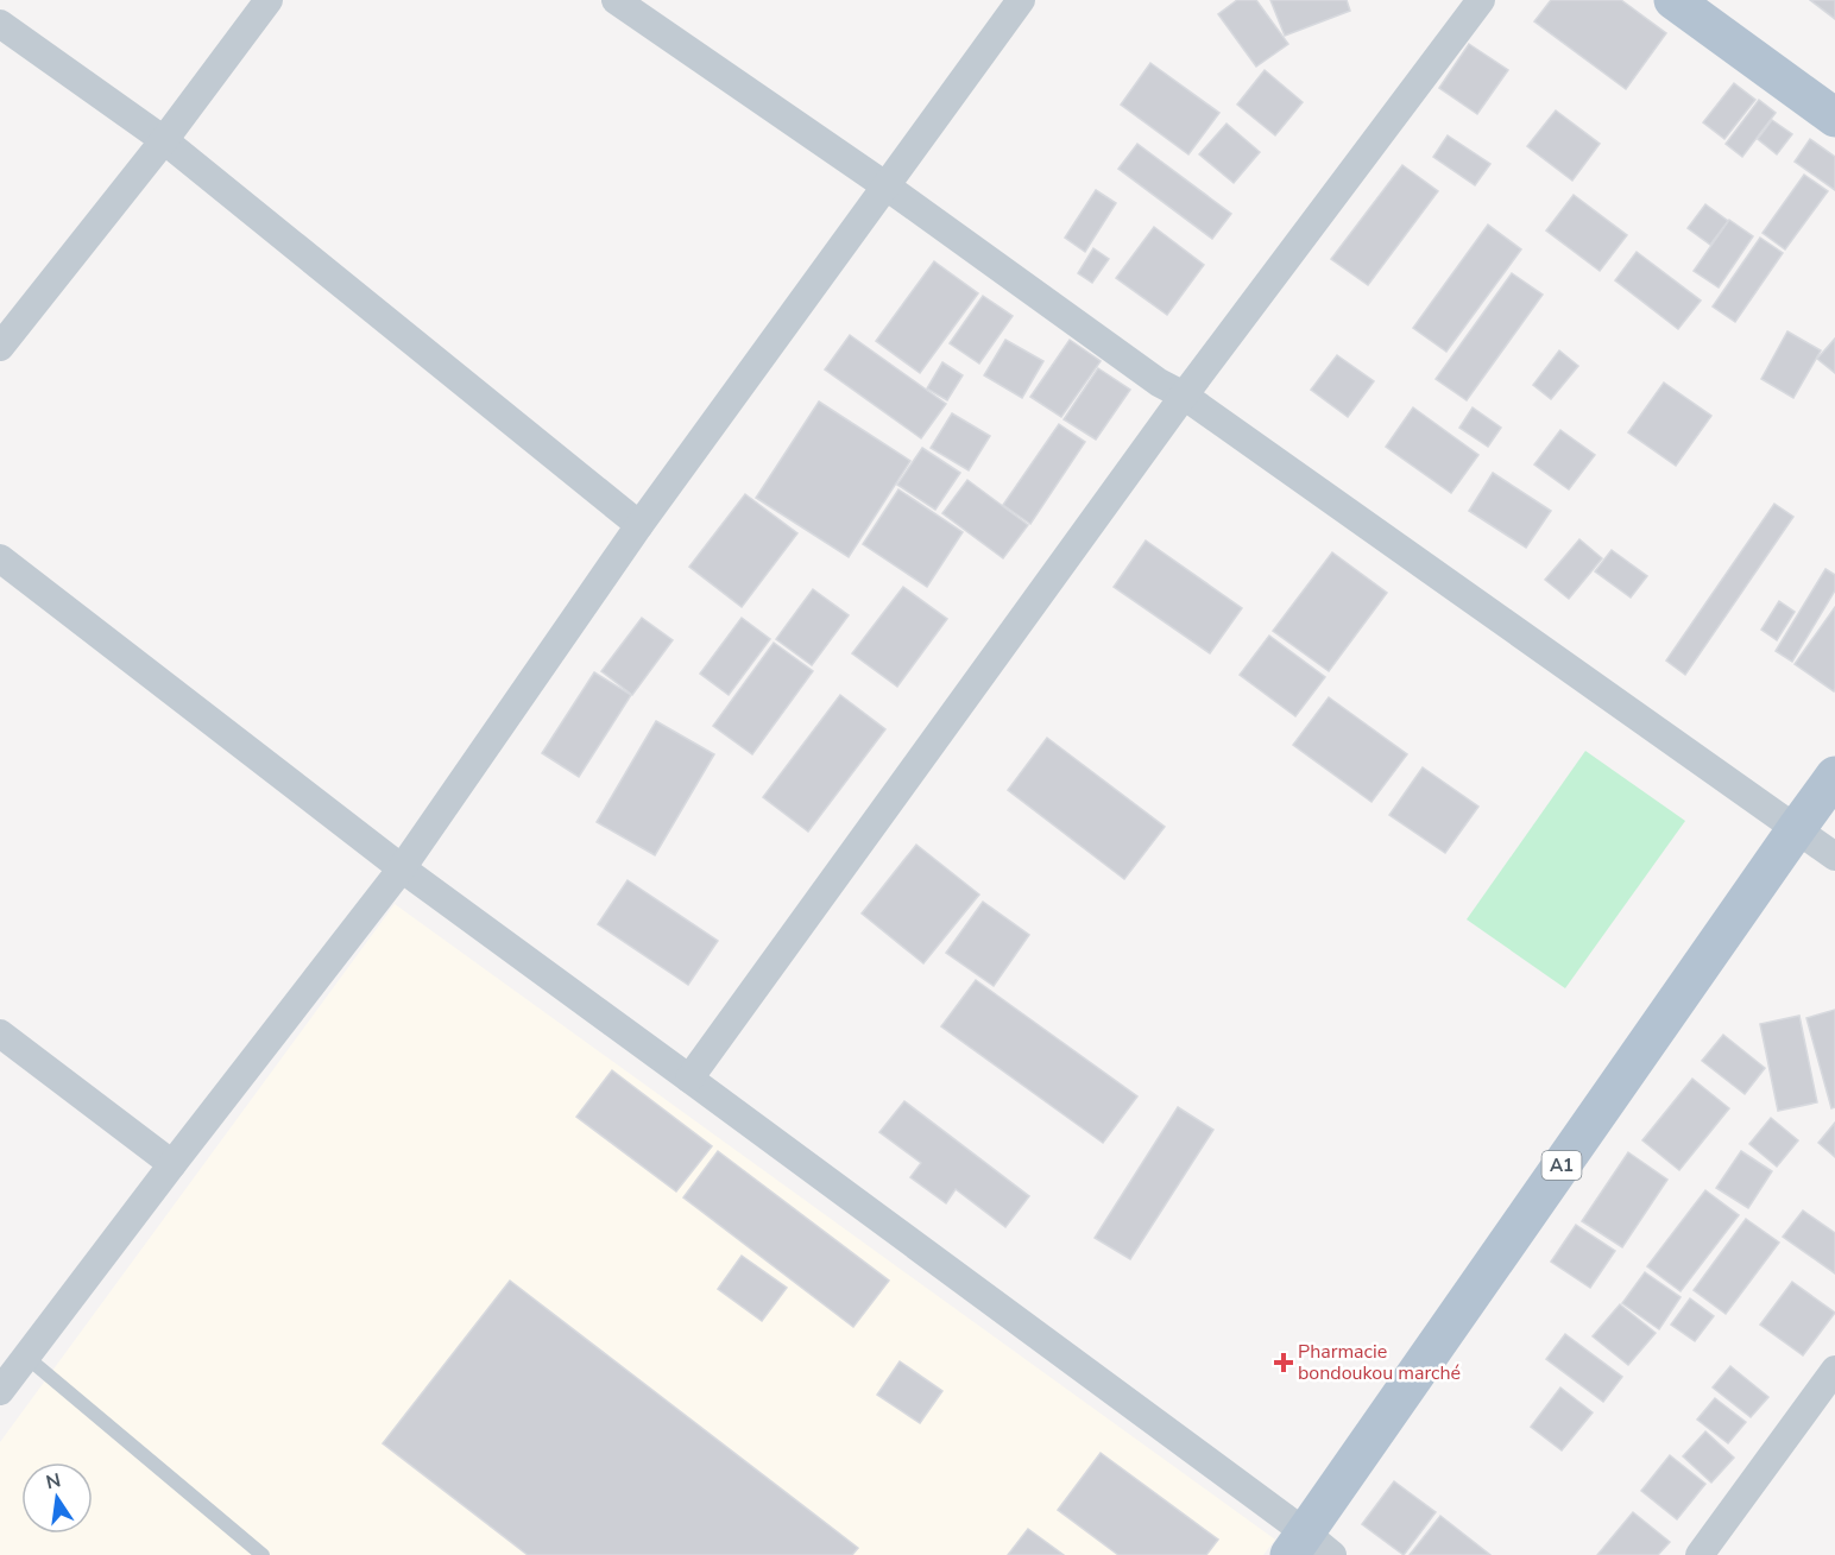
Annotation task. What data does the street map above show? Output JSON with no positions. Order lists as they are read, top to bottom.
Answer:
{
  "streets": {
    "main road": ["A1"]
  },
  "places": {
    "health": ["Pharmacie bondoukou marché"]
  },
  "north": "top"
}
